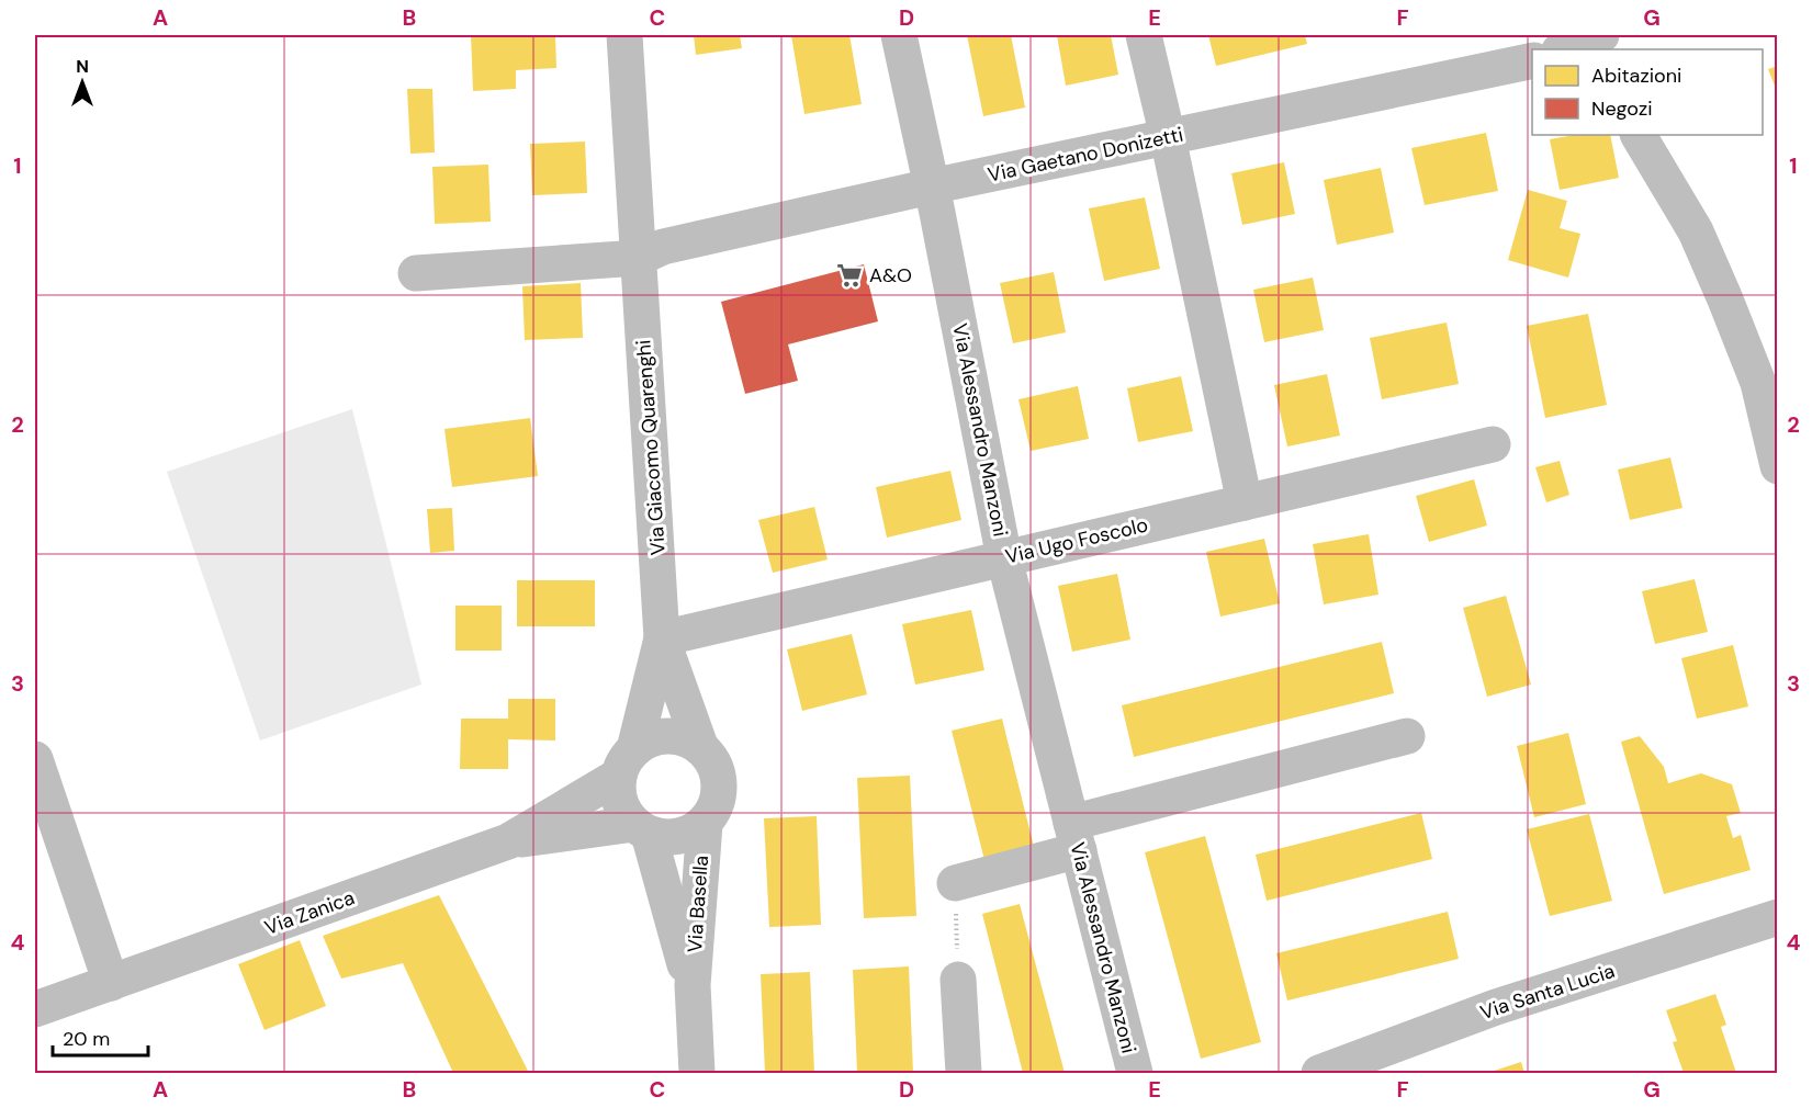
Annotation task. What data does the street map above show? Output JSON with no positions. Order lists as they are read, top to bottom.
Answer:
{
  "streets": {
    "street": [
      "Via Gaetano Donizetti",
      "Via Alessandro Manzoni",
      "Via Giacomo Quarenghi",
      "Via Ugo Foscolo",
      "Via Basella",
      "Via Zanica",
      "Via Santa Lucia"
    ]
  },
  "crossings": [
    ["Via Gaetano Donizetti", "Via Alessandro Manzoni"],
    ["Via Gaetano Donizetti", "Via Giacomo Quarenghi"],
    ["Via Alessandro Manzoni", "Via Ugo Foscolo"],
    ["Via Giacomo Quarenghi", "Via Ugo Foscolo"],
    ["Via Giacomo Quarenghi", "Via Basella"],
    ["Via Giacomo Quarenghi", "Via Zanica"],
    ["Via Basella", "Via Zanica"]
  ],
  "places": {
    "supermarket": ["A&O"]
  },
  "legend": ["Abitazioni", "Negozi"],
  "scale_bar": "20 m",
  "north": "top",
  "grid": {
    "columns": [
      "A",
      "B",
      "C",
      "D",
      "E",
      "F",
      "G"
    ],
    "rows": [
      "1",
      "2",
      "3",
      "4"
    ]
  }
}
